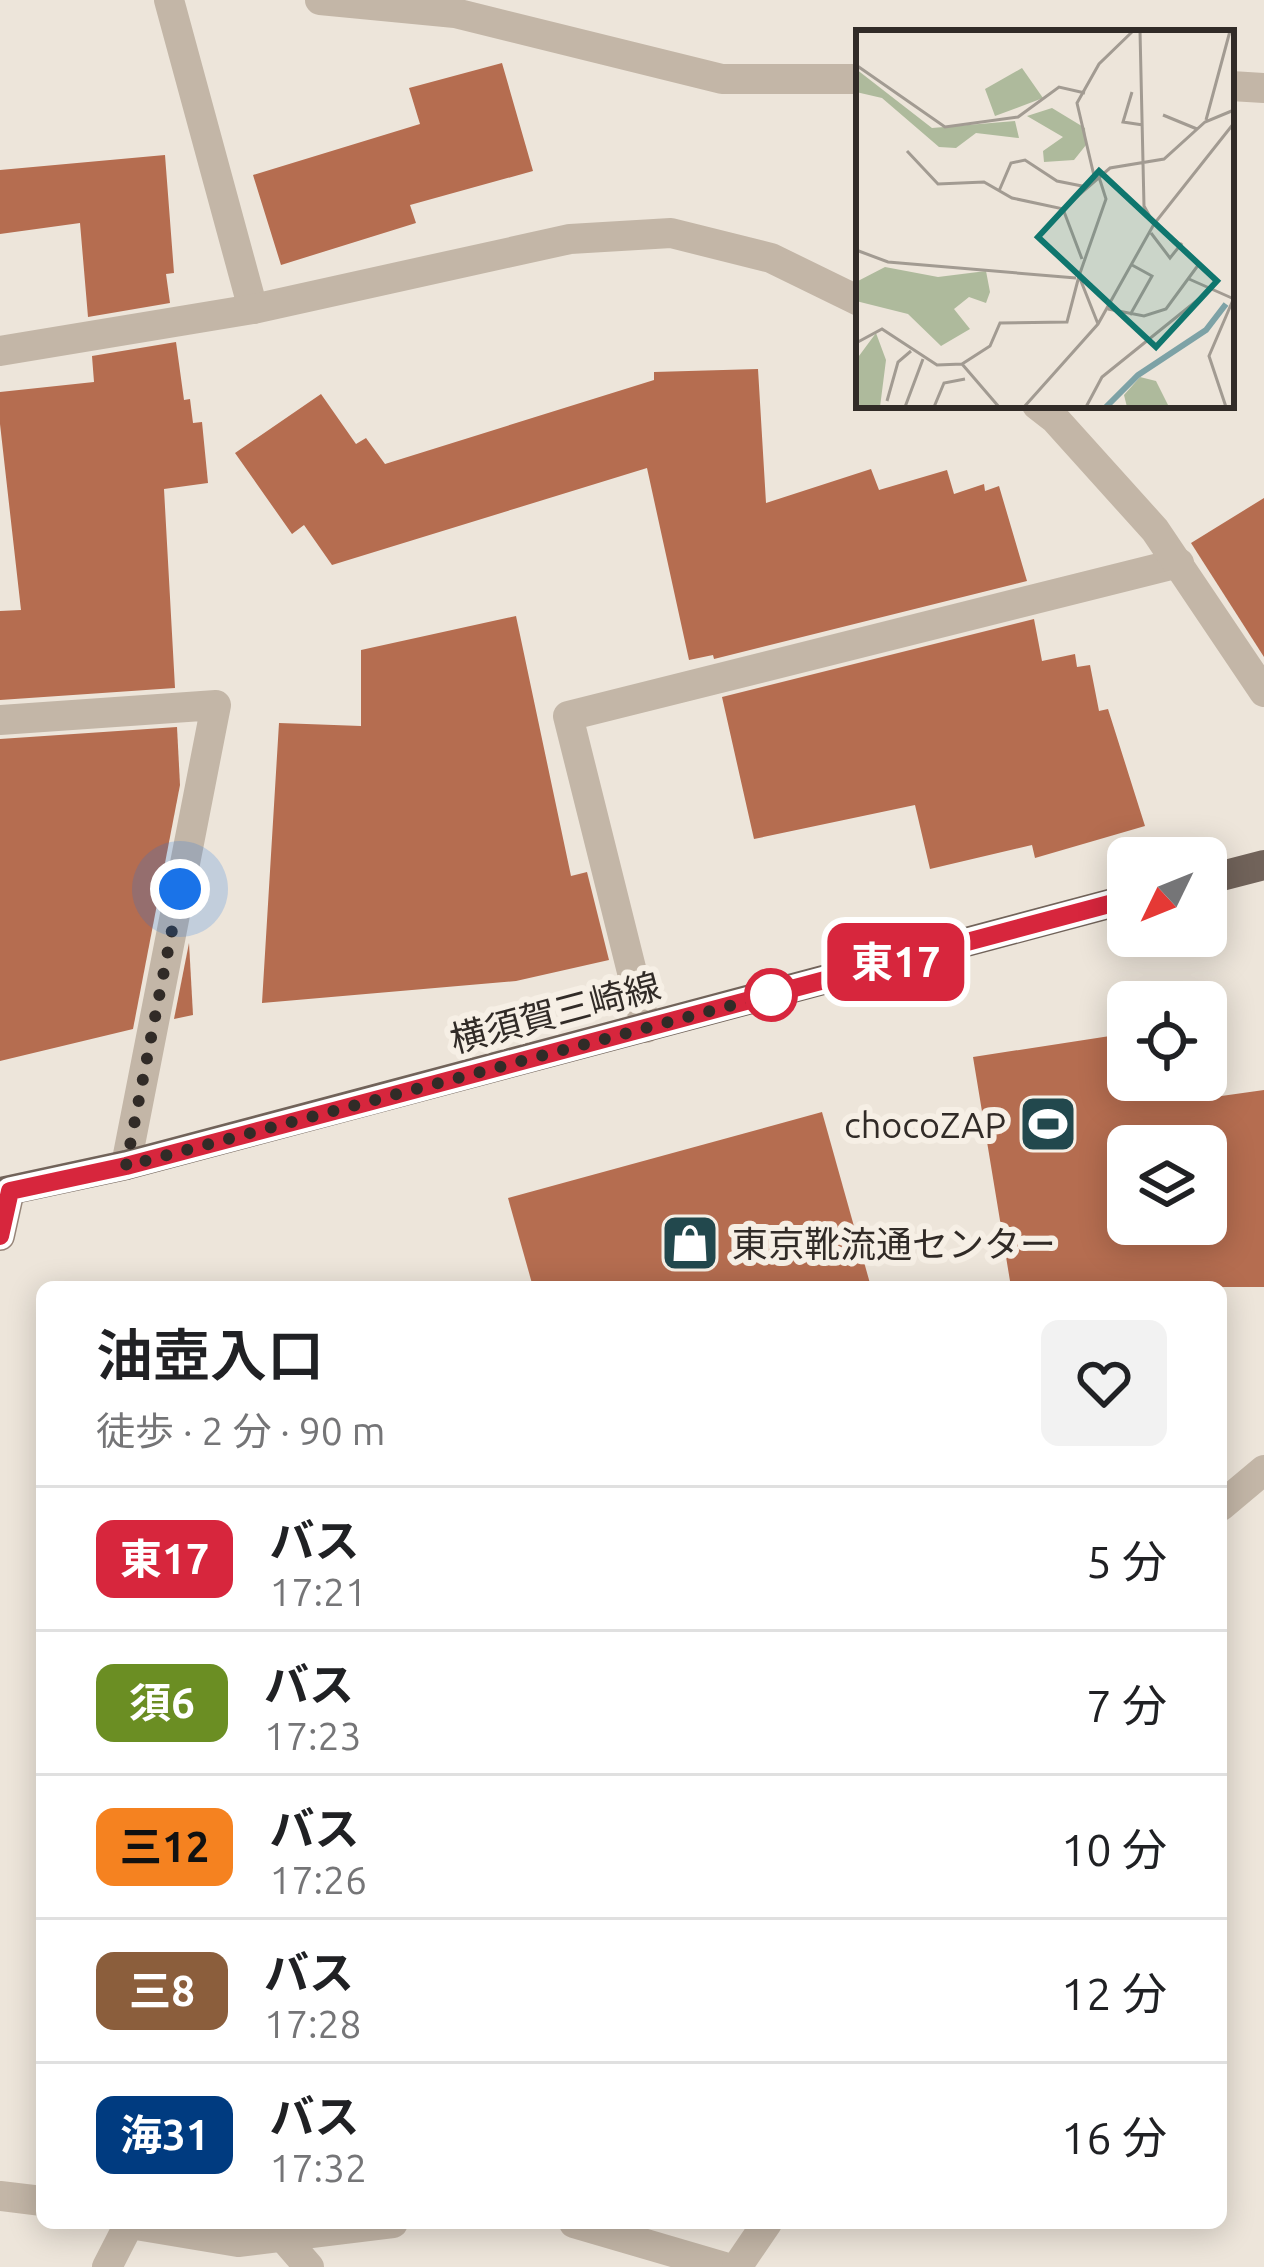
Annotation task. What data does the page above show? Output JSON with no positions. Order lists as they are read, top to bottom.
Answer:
{
  "streets": {
    "main road": ["横須賀三崎線"]
  },
  "places": {
    "sports": ["chocoZAP"],
    "shop": ["東京靴流通センター"]
  },
  "lines": ["bus line 東17"],
  "north": "bottom left",
  "page": {
    "on_map": "東17",
    "heading": ["油壺入口", "徒歩 · 2 分 · 90 m"],
    "list": [
      {
        "mark": "東17",
        "name": "バス",
        "note": "17:21",
        "value": "5 分"
      },
      {
        "mark": "須6",
        "name": "バス",
        "note": "17:23",
        "value": "7 分"
      },
      {
        "mark": "三12",
        "name": "バス",
        "note": "17:26",
        "value": "10 分"
      },
      {
        "mark": "三8",
        "name": "バス",
        "note": "17:28",
        "value": "12 分"
      },
      {
        "mark": "海31",
        "name": "バス",
        "note": "17:32",
        "value": "16 分"
      }
    ]
  }
}
